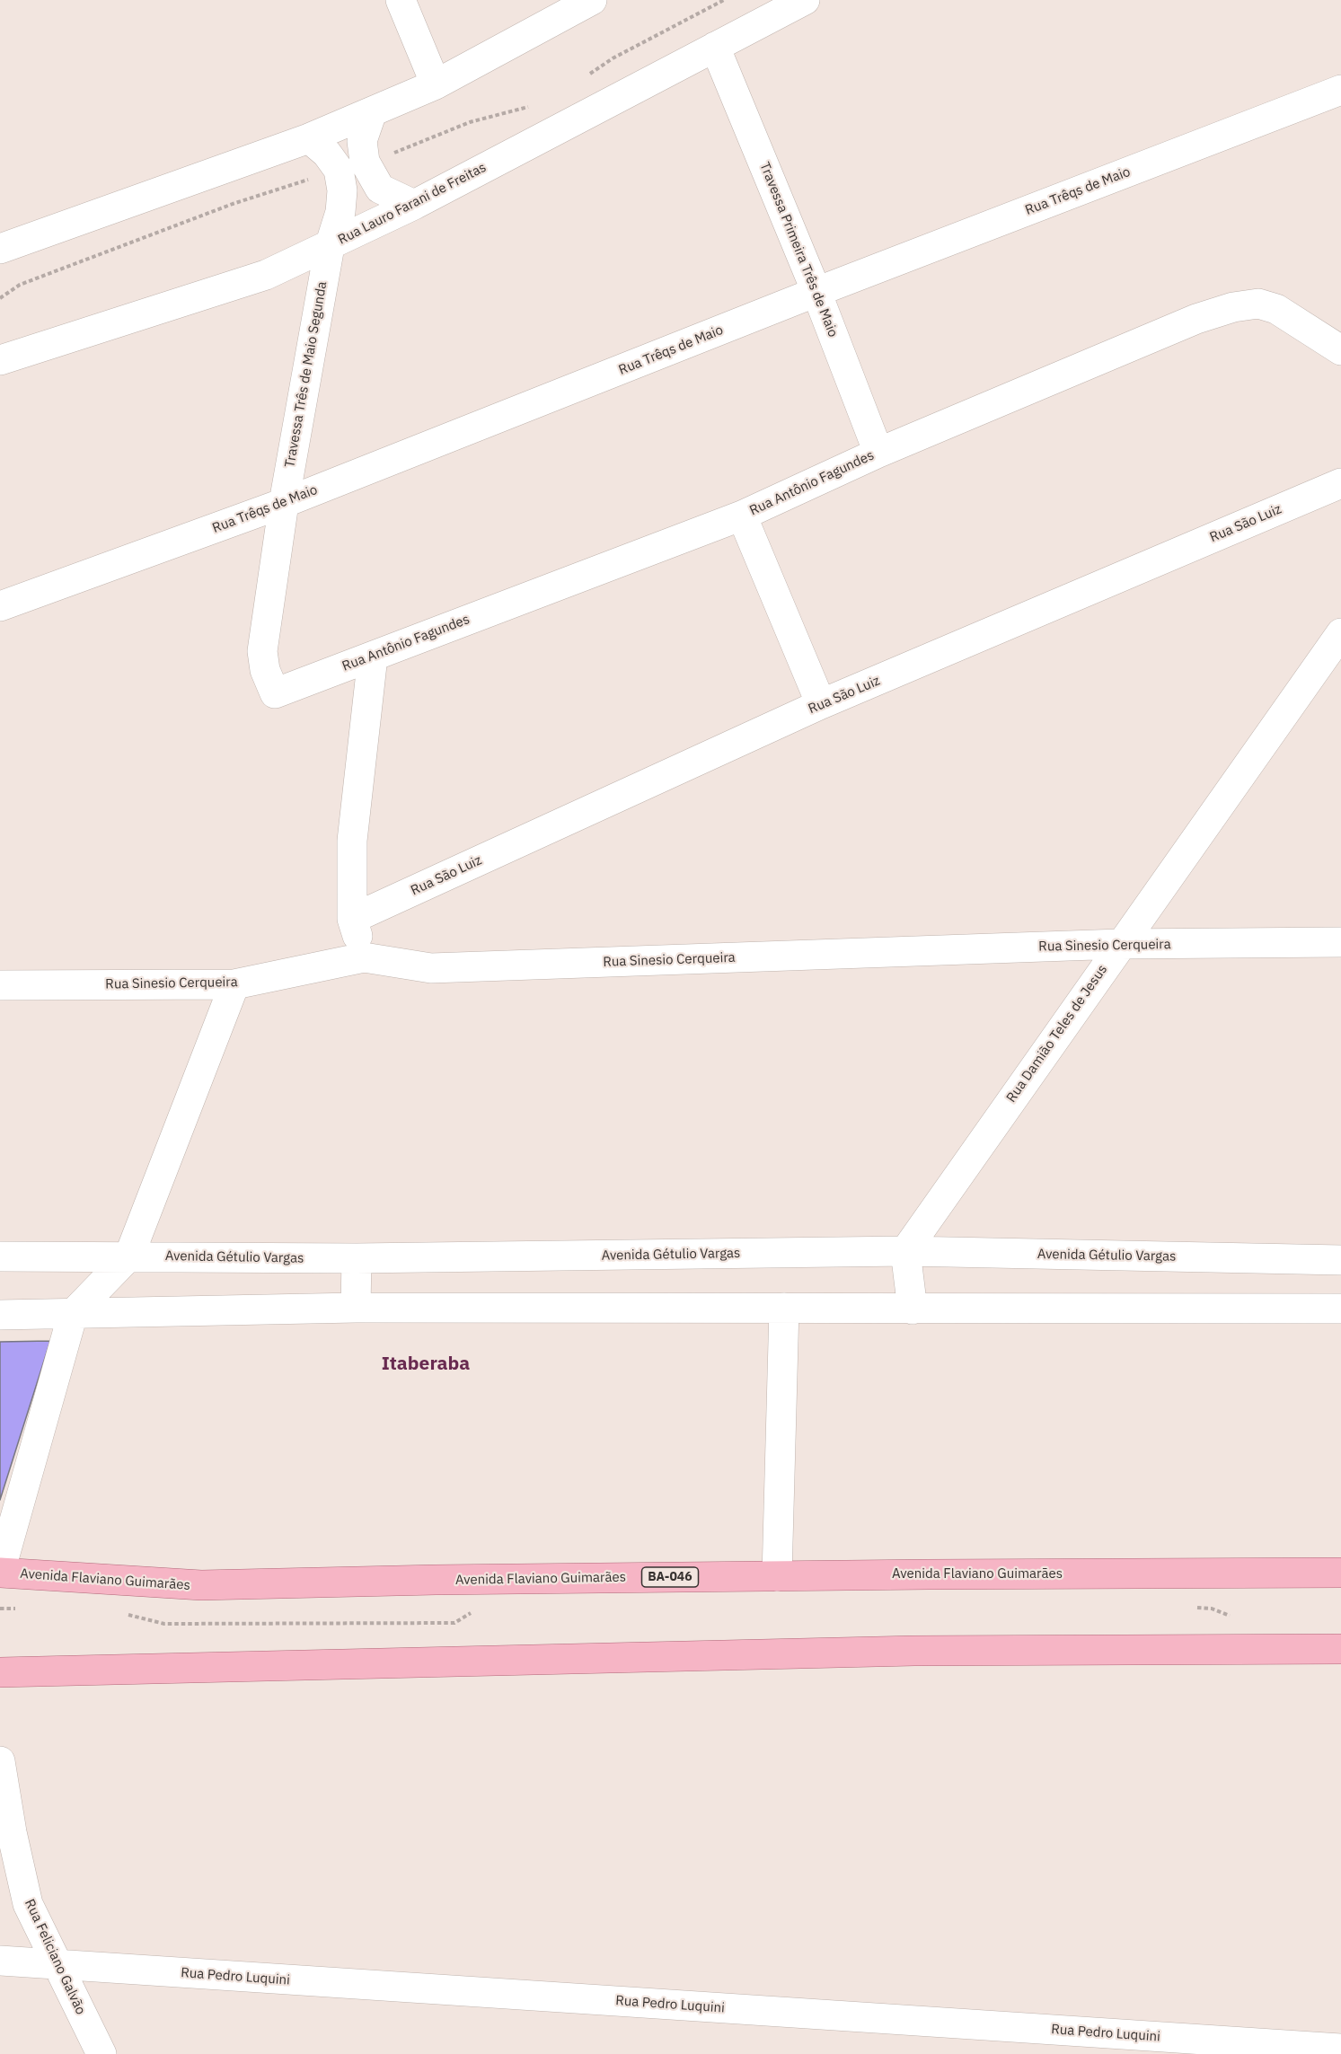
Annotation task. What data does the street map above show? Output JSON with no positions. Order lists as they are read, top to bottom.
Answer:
{
  "streets": {
    "main road": ["Avenida Flaviano Guimarães", "BA-046"],
    "street": [
      "Rua Trêqs de Maio",
      "Rua Lauro Farani de Freitas",
      "Travessa Primeira Três de Maio",
      "Travessa Três de Maio Segunda",
      "Rua Antônio Fagundes",
      "Rua São Luiz",
      "Rua Sinesio Cerqueira",
      "Rua Damião Teles de Jesus",
      "Avenida Gétulio Vargas",
      "Rua Feliciano Galvão",
      "Rua Pedro Luquini"
    ]
  },
  "crossings": [
    ["Rua Trêqs de Maio", "Travessa Primeira Três de Maio"],
    ["Rua Trêqs de Maio", "Travessa Três de Maio Segunda"],
    ["Rua Lauro Farani de Freitas", "Travessa Primeira Três de Maio"],
    ["Rua Lauro Farani de Freitas", "Travessa Três de Maio Segunda"],
    ["Travessa Primeira Três de Maio", "Rua Antônio Fagundes"],
    ["Travessa Três de Maio Segunda", "Rua Antônio Fagundes"],
    ["Rua Sinesio Cerqueira", "Rua Damião Teles de Jesus"],
    ["Rua Damião Teles de Jesus", "Avenida Gétulio Vargas"],
    ["Rua Feliciano Galvão", "Rua Pedro Luquini"]
  ],
  "districts": ["Itaberaba"]
}
